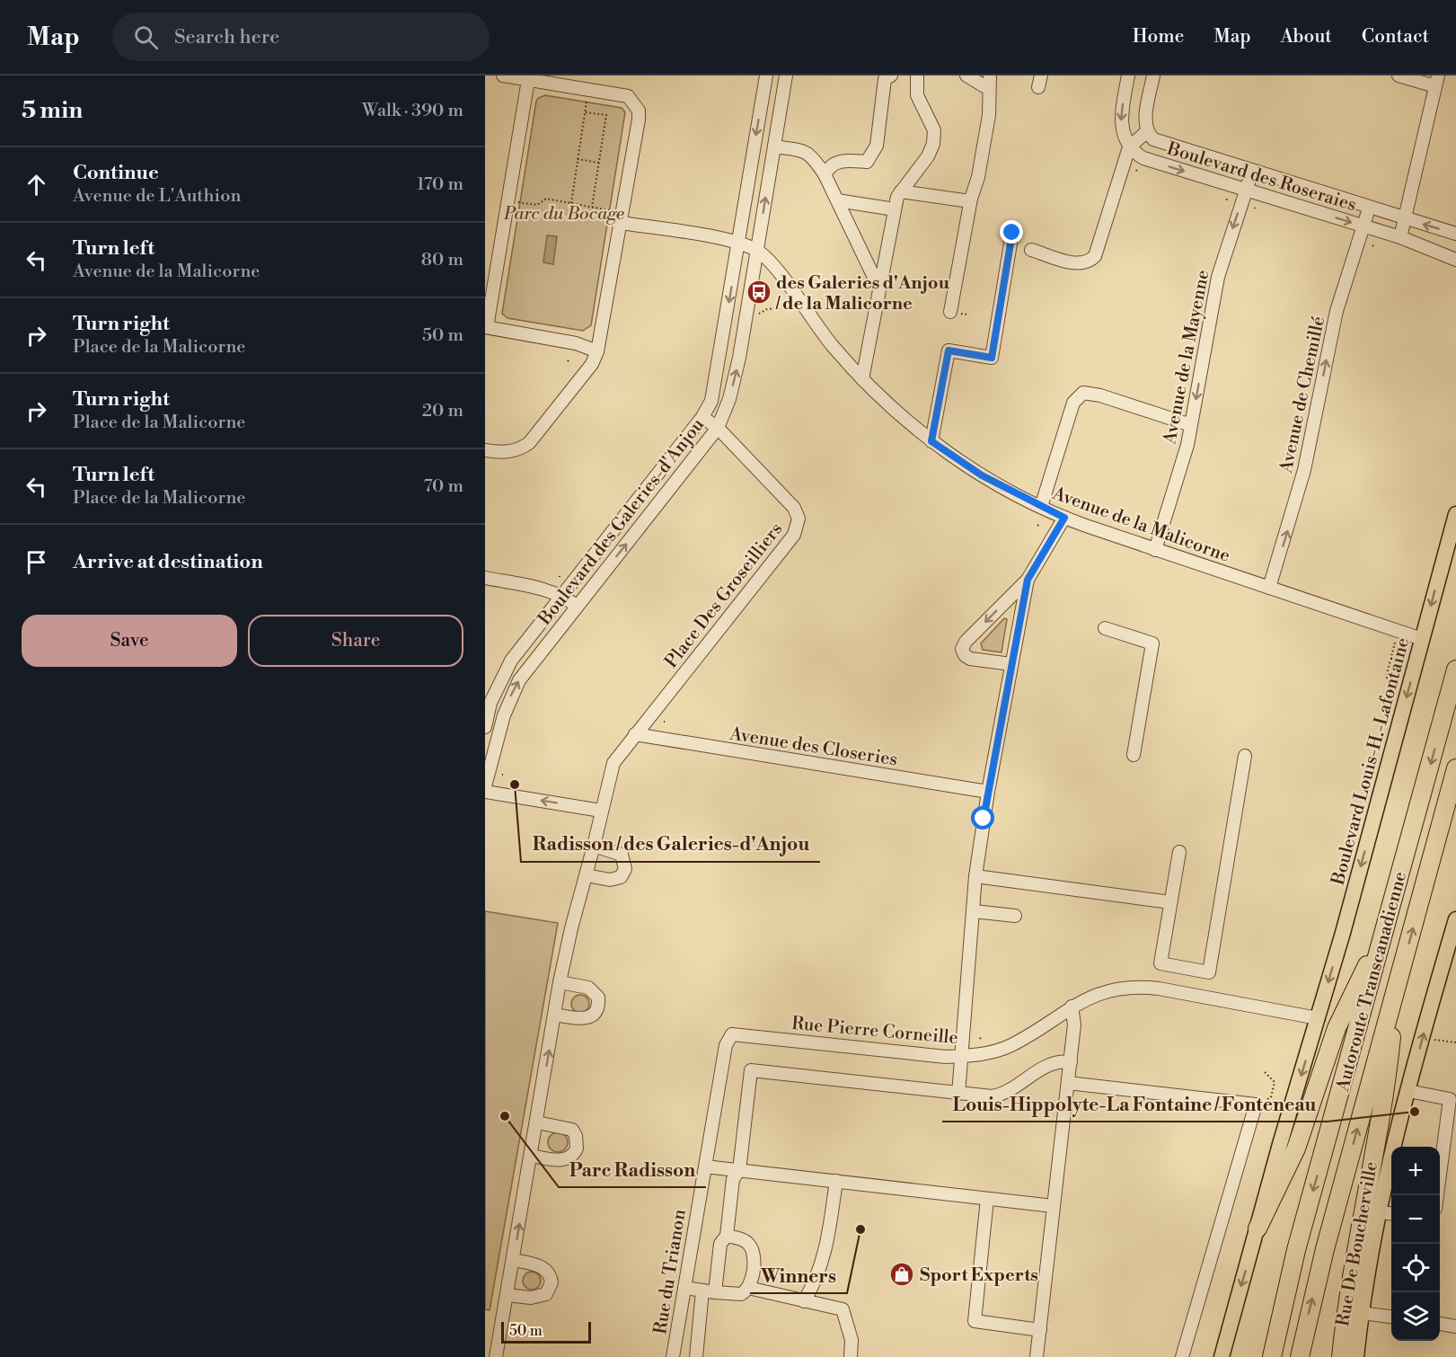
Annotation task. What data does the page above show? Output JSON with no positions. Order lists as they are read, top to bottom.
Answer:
{
  "streets": {
    "highway": ["Autoroute Transcanadienne"],
    "main road": ["Boulevard Louis-H.-Lafontaine", "Rue De Boucherville"],
    "street": [
      "Boulevard des Roseraies",
      "Avenue de la Mayenne",
      "Avenue de Chemillé",
      "Boulevard des Galeries-d'Anjou",
      "Avenue de la Malicorne",
      "Place Des Groseilliers",
      "Avenue des Closeries",
      "Rue Pierre Corneille",
      "Rue du Trianon"
    ]
  },
  "crossings": [
    ["Boulevard des Roseraies", "Avenue de la Mayenne"],
    ["Boulevard des Roseraies", "Avenue de Chemillé"],
    ["Avenue de la Mayenne", "Avenue de la Malicorne"],
    ["Avenue de Chemillé", "Avenue de la Malicorne"],
    ["Boulevard des Galeries-d'Anjou", "Avenue de la Malicorne"],
    ["Boulevard des Galeries-d'Anjou", "Place Des Groseilliers"],
    ["Avenue de la Malicorne", "Boulevard Louis-H.-Lafontaine"],
    ["Place Des Groseilliers", "Avenue des Closeries"],
    ["Boulevard Louis-H.-Lafontaine", "Rue Pierre Corneille"],
    ["Rue Pierre Corneille", "Rue du Trianon"]
  ],
  "one_way": ["Avenue de la Mayenne", "Avenue de Chemillé", "Boulevard Louis-H.-Lafontaine"],
  "parks": ["Parc du Bocage"],
  "places": {
    "bus stop": ["des Galeries d'Anjou / de la Malicorne"],
    "other": [
      "Radisson / des Galeries-d'Anjou",
      "Louis-Hippolyte-La Fontaine / Fonteneau",
      "Parc Radisson",
      "Winners"
    ],
    "shop": ["Sport Experts"]
  },
  "scale_bar": "50 m",
  "page": {
    "header": "Map",
    "search": "Search here",
    "nav": [
      "Home",
      "Map",
      "About",
      "Contact"
    ],
    "heading": ["5 min", "Walk · 390 m"],
    "list": [
      ["Continue", "Avenue de L'Authion", "170 m"],
      ["Turn left", "Avenue de la Malicorne", "80 m"],
      ["Turn right", "Place de la Malicorne", "50 m"],
      ["Turn right", "Place de la Malicorne", "20 m"],
      ["Turn left", "Place de la Malicorne", "70 m"],
      "Arrive at destination"
    ],
    "buttons": ["Save", "Share"],
    "map_buttons": ["+", "−"],
    "scale": "50 m"
  }
}
